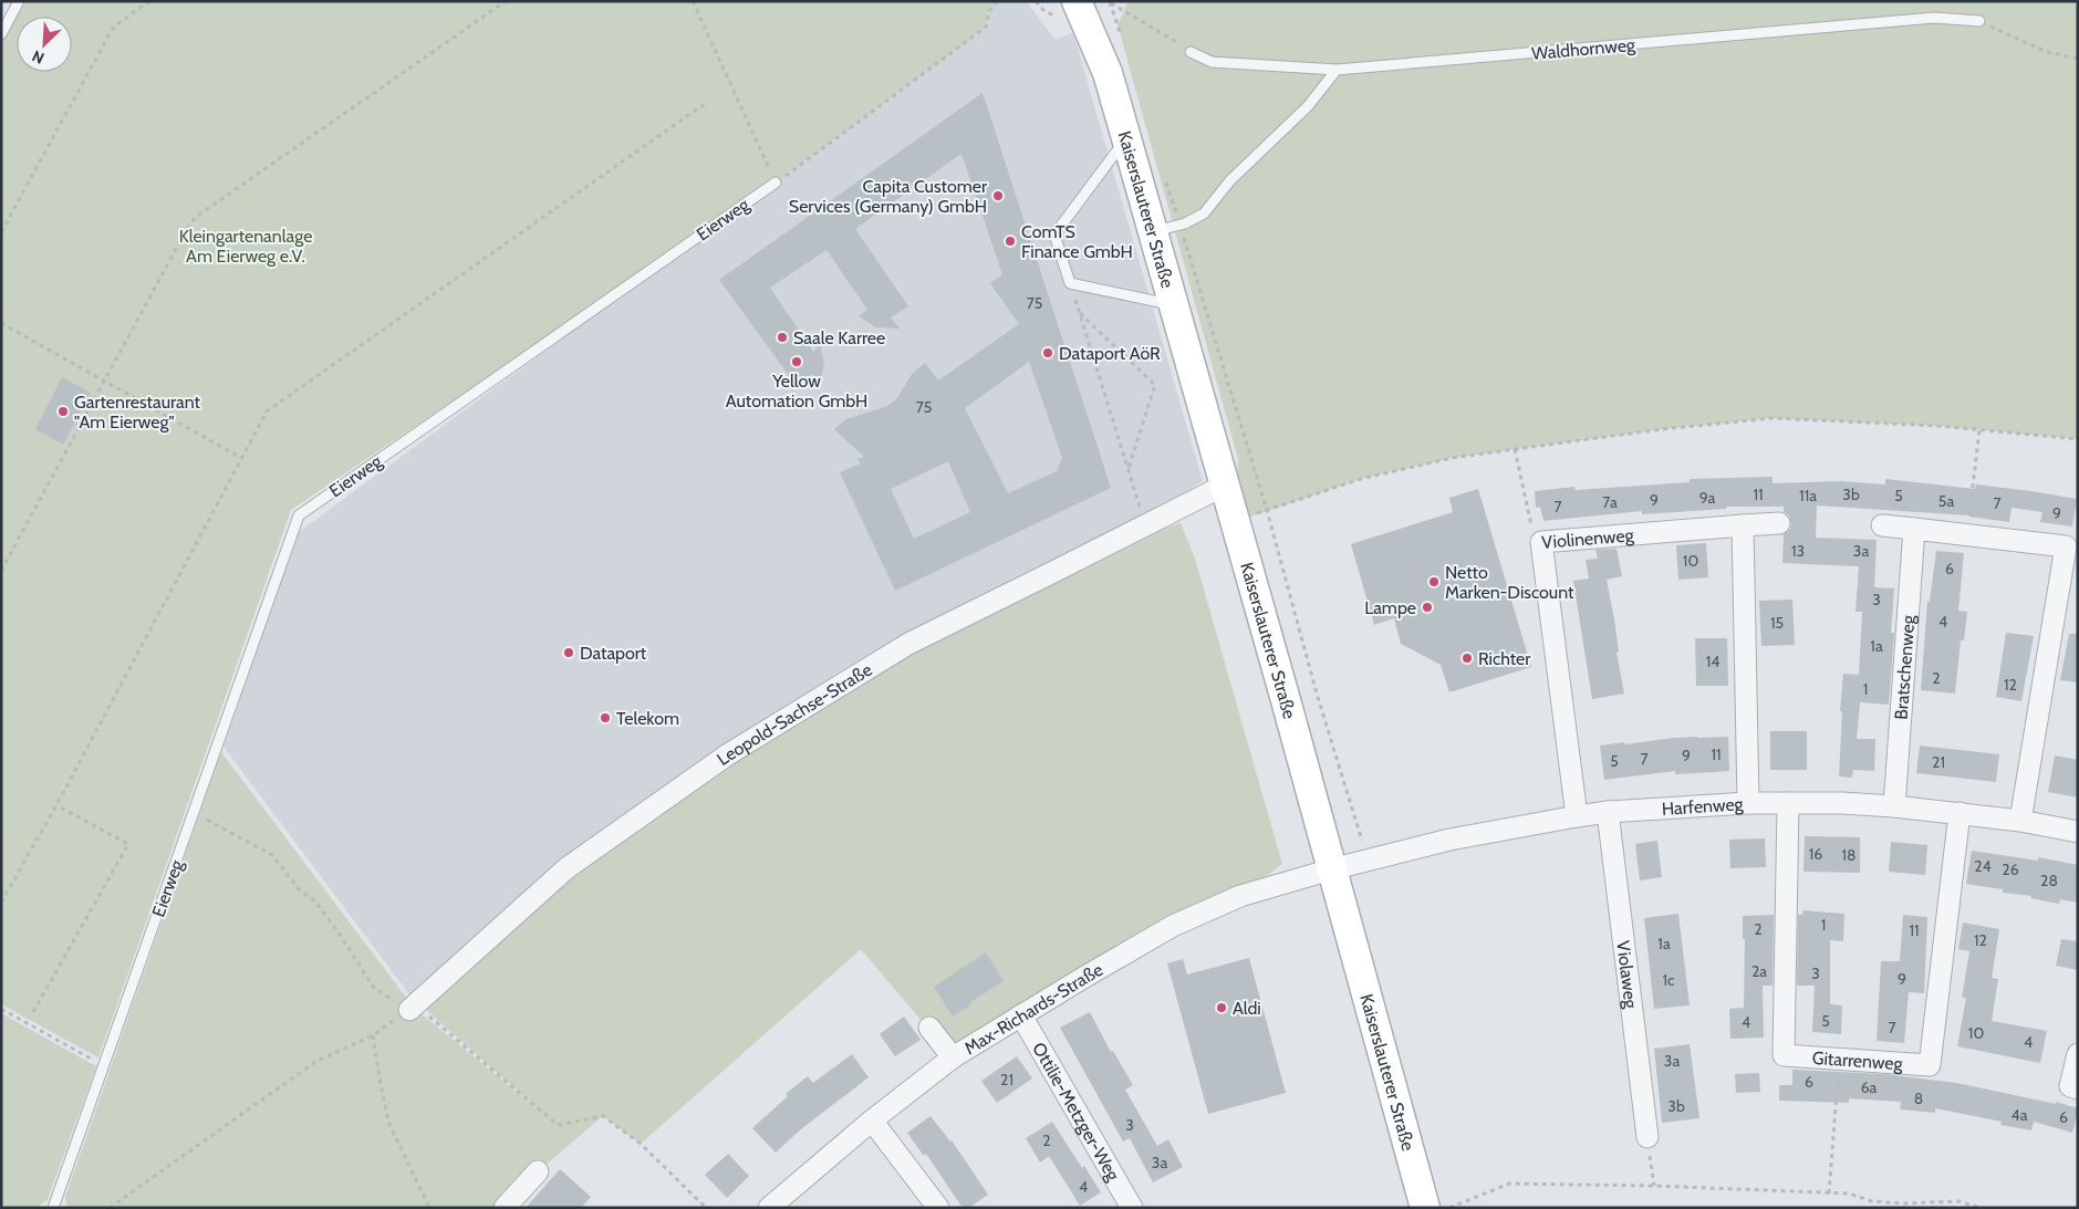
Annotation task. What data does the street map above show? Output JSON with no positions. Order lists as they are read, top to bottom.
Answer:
{
  "streets": {
    "street": [
      "Kaiserslauterer Straße",
      "Violinenweg",
      "Bratschenweg",
      "Leopold-Sachse-Straße",
      "Harfenweg",
      "Violaweg",
      "Max-Richards-Straße",
      "Gitarrenweg",
      "Ottilie-Metzger-Weg"
    ],
    "lane": ["Waldhornweg", "Eierweg"]
  },
  "crossings": [
    ["Kaiserslauterer Straße", "Leopold-Sachse-Straße"],
    ["Kaiserslauterer Straße", "Harfenweg"],
    ["Kaiserslauterer Straße", "Max-Richards-Straße"],
    ["Violinenweg", "Harfenweg"],
    ["Bratschenweg", "Harfenweg"],
    ["Harfenweg", "Violaweg"],
    ["Harfenweg", "Max-Richards-Straße"],
    ["Harfenweg", "Gitarrenweg"],
    ["Max-Richards-Straße", "Ottilie-Metzger-Weg"]
  ],
  "parks": ["Kleingartenanlage Am Eierweg e.V."],
  "places": [
    "Capita Customer Services (Germany) GmbH",
    "ComTS Finance GmbH",
    "Saale Karree",
    "Dataport AöR",
    "Yellow Automation GmbH",
    "Gartenrestaurant \"Am Eierweg\"",
    "Netto Marken-Discount",
    "Lampe",
    "Dataport",
    "Richter",
    "Telekom",
    "Aldi"
  ],
  "house_numbers": [
    "75",
    "75",
    "11",
    "3b",
    "11a",
    "5",
    "9a",
    "9",
    "5a",
    "7a",
    "7",
    "7",
    "9",
    "13",
    "3a",
    "10",
    "6",
    "3",
    "4",
    "15",
    "1a",
    "14",
    "2",
    "12",
    "1",
    "11",
    "9",
    "7",
    "5",
    "21",
    "16",
    "18",
    "24",
    "26",
    "28",
    "1",
    "2",
    "11",
    "12",
    "1a",
    "2a",
    "3",
    "9",
    "1c",
    "5",
    "4",
    "7",
    "10",
    "4",
    "3a",
    "21",
    "6",
    "6a",
    "8",
    "3b",
    "4a",
    "6",
    "3",
    "2",
    "3a",
    "4"
  ],
  "north": "bottom left"
}
